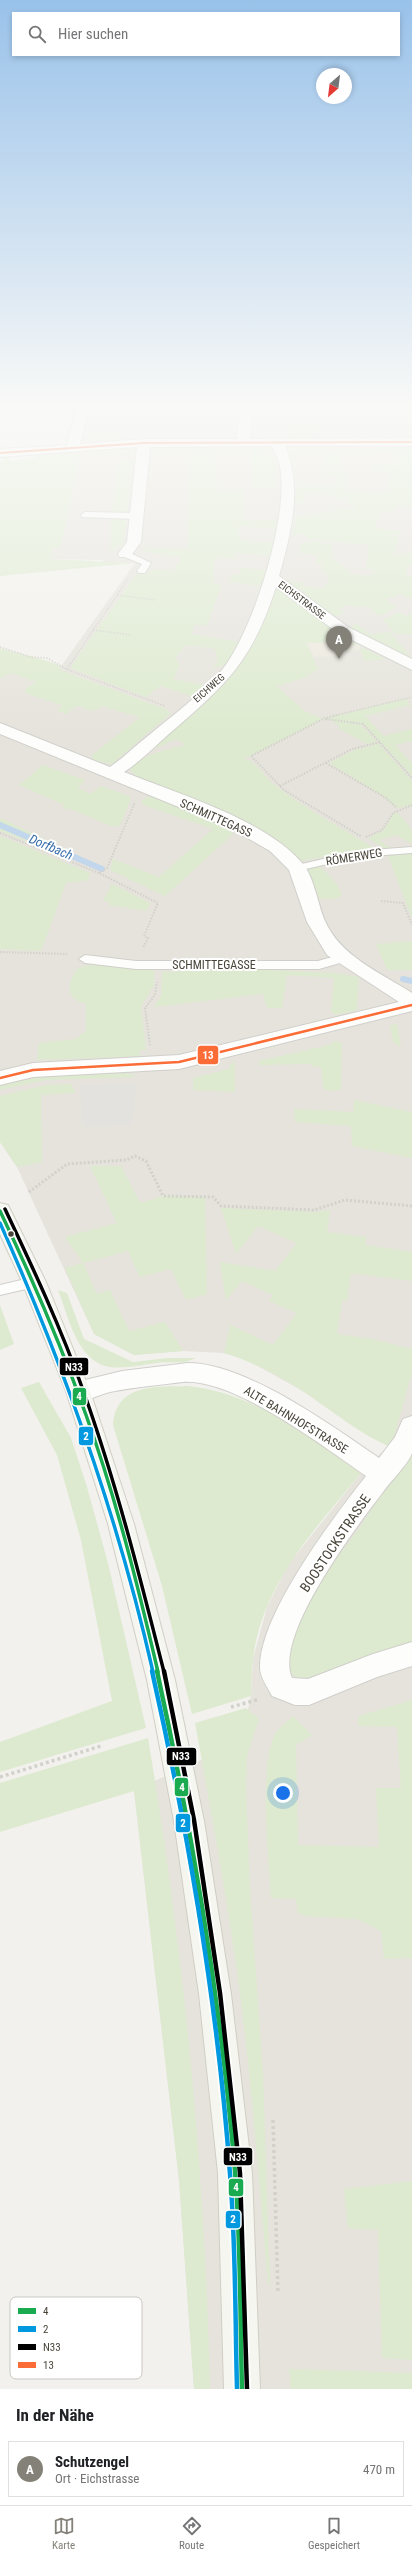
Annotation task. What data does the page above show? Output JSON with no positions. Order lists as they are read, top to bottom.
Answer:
{
  "streets": {
    "street": [
      "EICHSTRASSE",
      "EICHWEG",
      "SCHMITTEGASS",
      "ALTE BAHNHOFSTRASSE",
      "BOOSTOCKSTRASSE"
    ],
    "lane": ["RÖMERWEG", "SCHMITTEGASSE"]
  },
  "crossings": [
    ["EICHSTRASSE", "EICHWEG"],
    ["EICHWEG", "SCHMITTEGASS"],
    ["SCHMITTEGASS", "RÖMERWEG"],
    ["SCHMITTEGASS", "SCHMITTEGASSE"],
    ["ALTE BAHNHOFSTRASSE", "BOOSTOCKSTRASSE"]
  ],
  "water": ["Dorfbach"],
  "lines": [
    "transit line 13",
    "transit line N33",
    "transit line 4",
    "transit line 2"
  ],
  "legend": [
    "4",
    "2",
    "N33",
    "13"
  ],
  "north": "bottom left",
  "page": {
    "search": "Hier suchen",
    "pins": "A",
    "heading": "In der Nähe",
    "list": [
      {
        "mark": "A",
        "name": "Schutzengel",
        "note": "Ort · Eichstrasse",
        "value": "470 m"
      }
    ],
    "nav": ["Karte", "Route", "Gespeichert"]
  }
}
